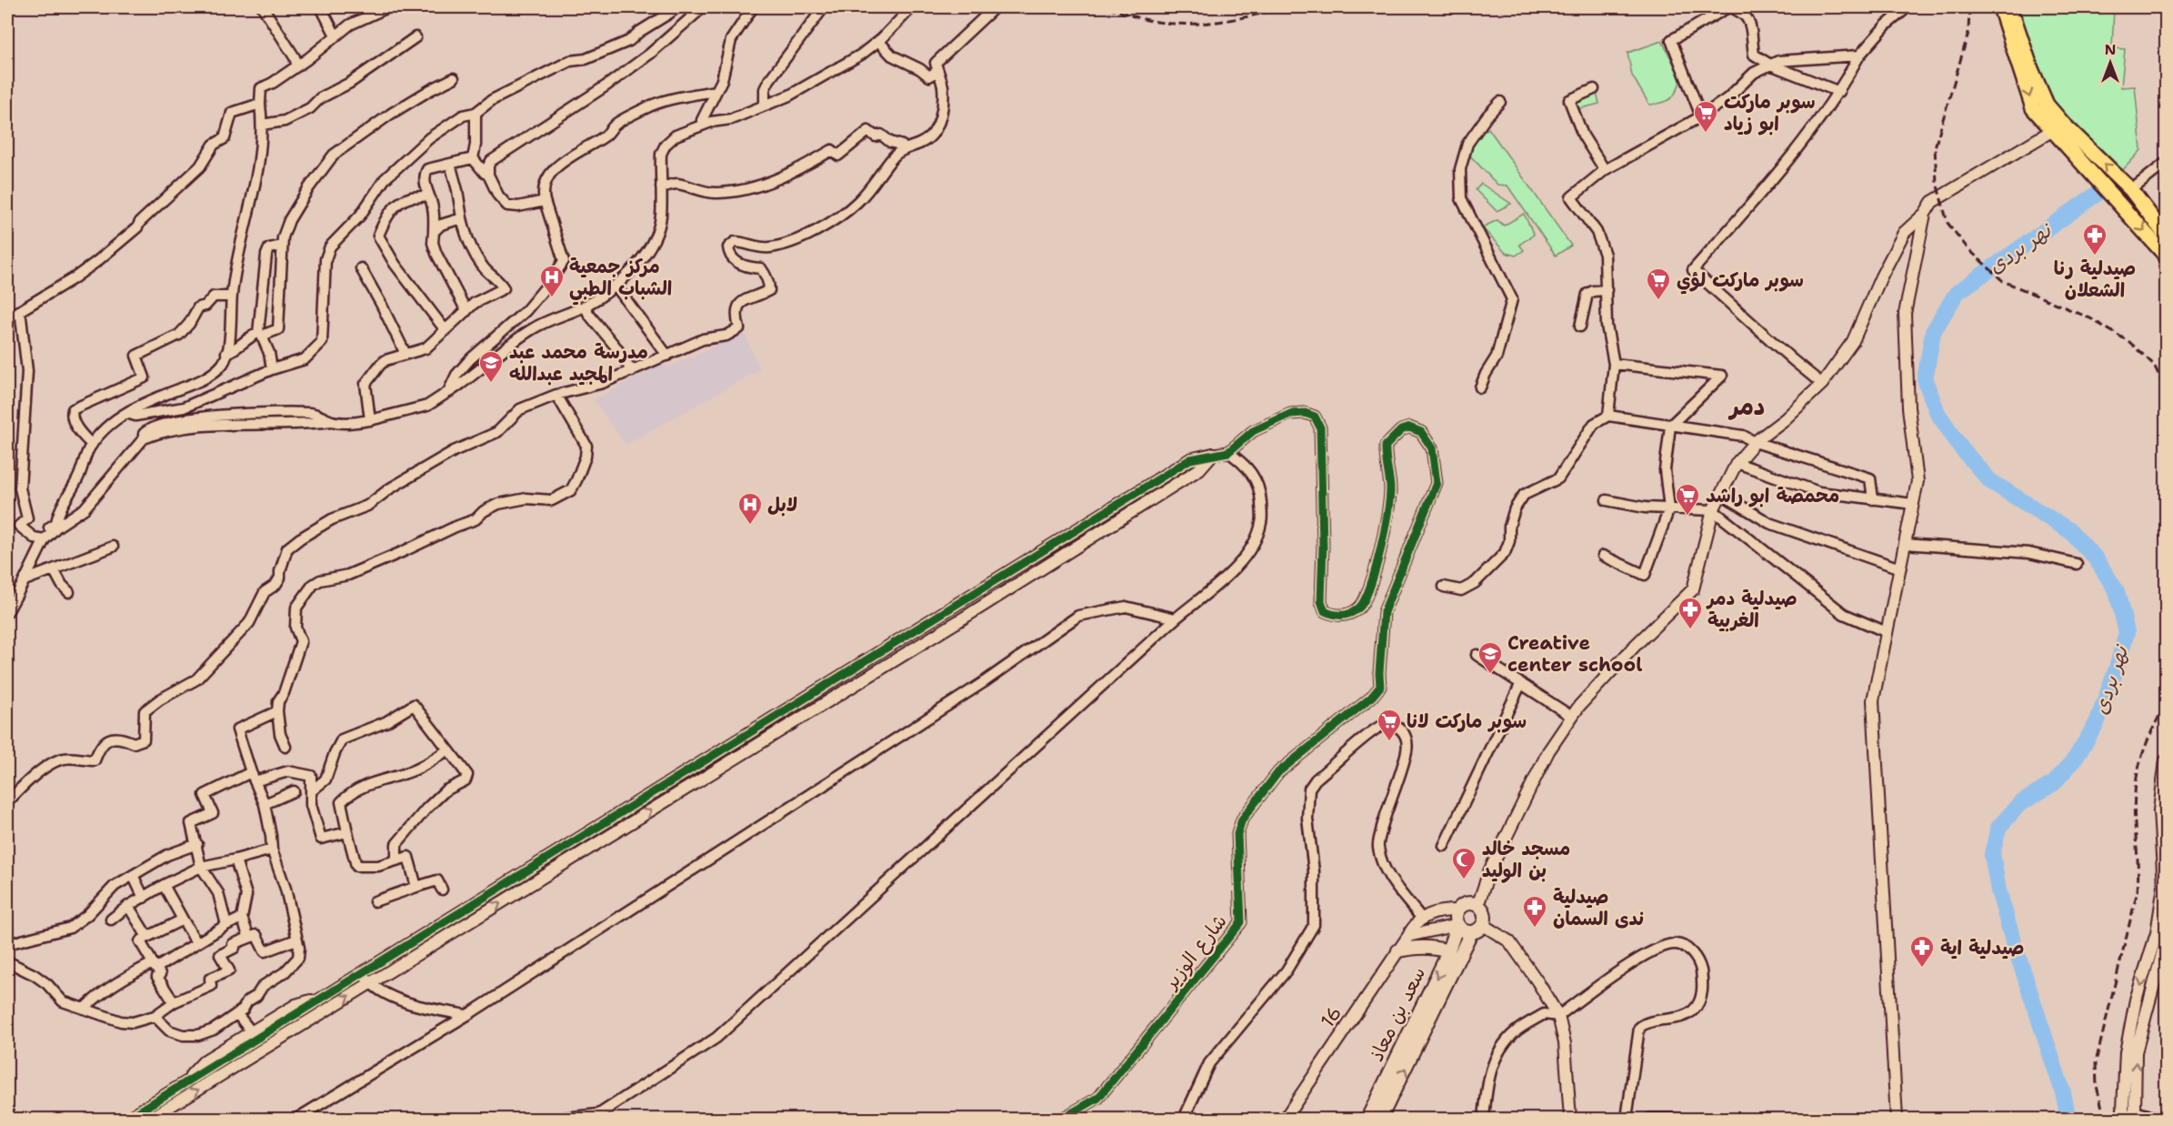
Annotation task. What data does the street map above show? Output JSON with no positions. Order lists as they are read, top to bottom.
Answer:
{
  "streets": {
    "main road": ["سعد بن معاذ"],
    "street": ["شارع الوزير", "16"]
  },
  "districts": ["دمر"],
  "water": ["نهر بردى"],
  "places": {
    "supermarket": [
      "سوبر ماركت ابو زياد",
      "سوبر ماركت لؤي",
      "محمصة ابو راشد",
      "سوبر ماركت لانا"
    ],
    "pharmacy": [
      "صيدلية رنا الشعلان",
      "صيدلية دمر الغربية",
      "صيدلية ندى السمان",
      "صيدلية اية"
    ],
    "hospital": ["مركز جمعية الشباب الطبي", "لابل"],
    "school or university": ["مدرسة محمد عبد المجيد عبدالله", "Creative center school"],
    "mosque": ["مسجد خالد بن الوليد"]
  },
  "north": "top"
}
